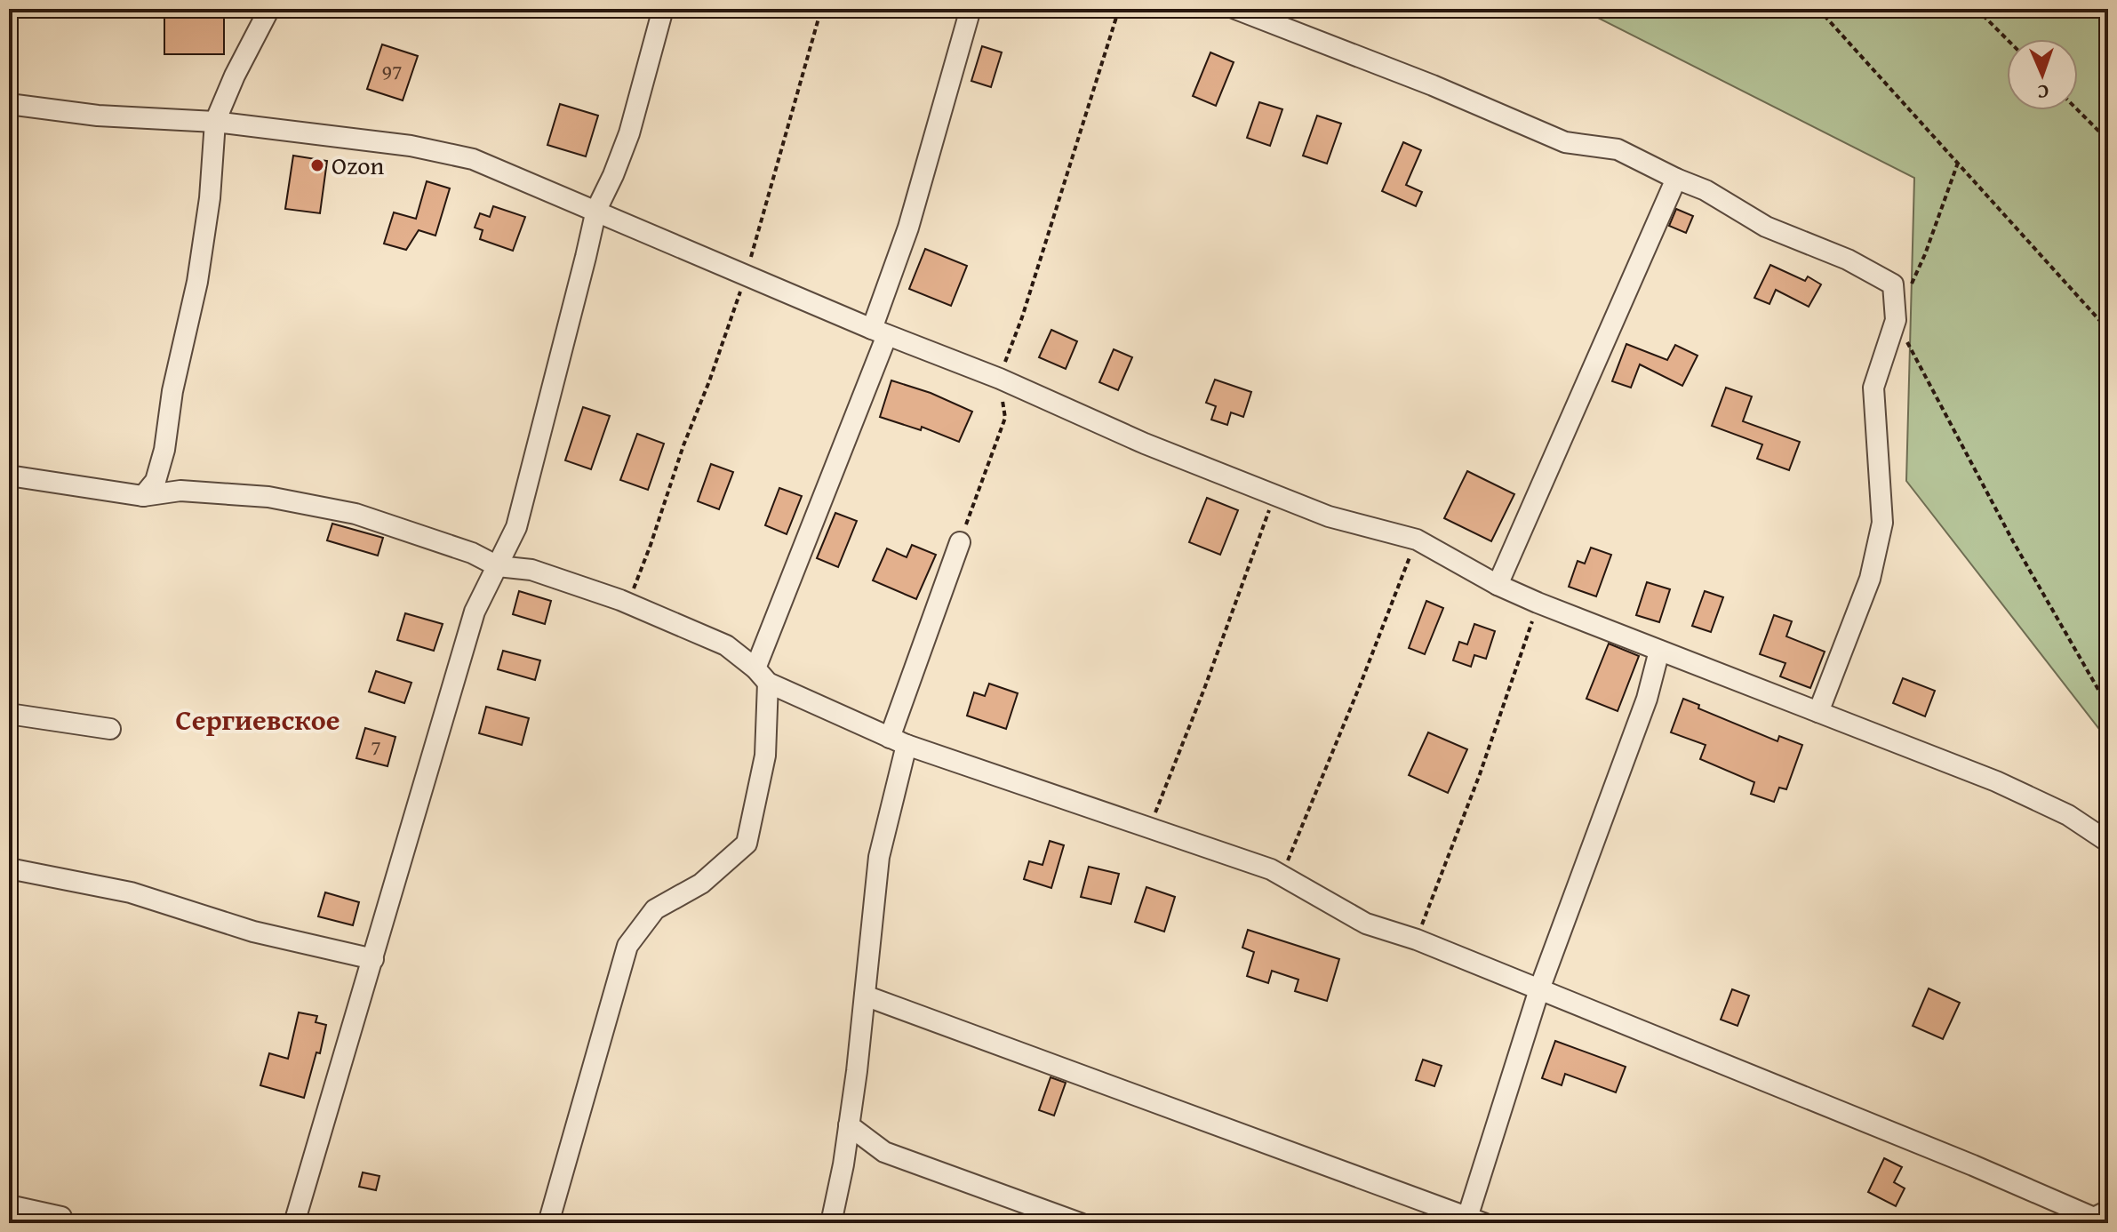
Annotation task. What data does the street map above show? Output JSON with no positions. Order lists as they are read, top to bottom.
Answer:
{
  "districts": ["Сергиевское"],
  "places": ["Ozon"],
  "house_numbers": ["97", "7"],
  "north": "bottom"
}
